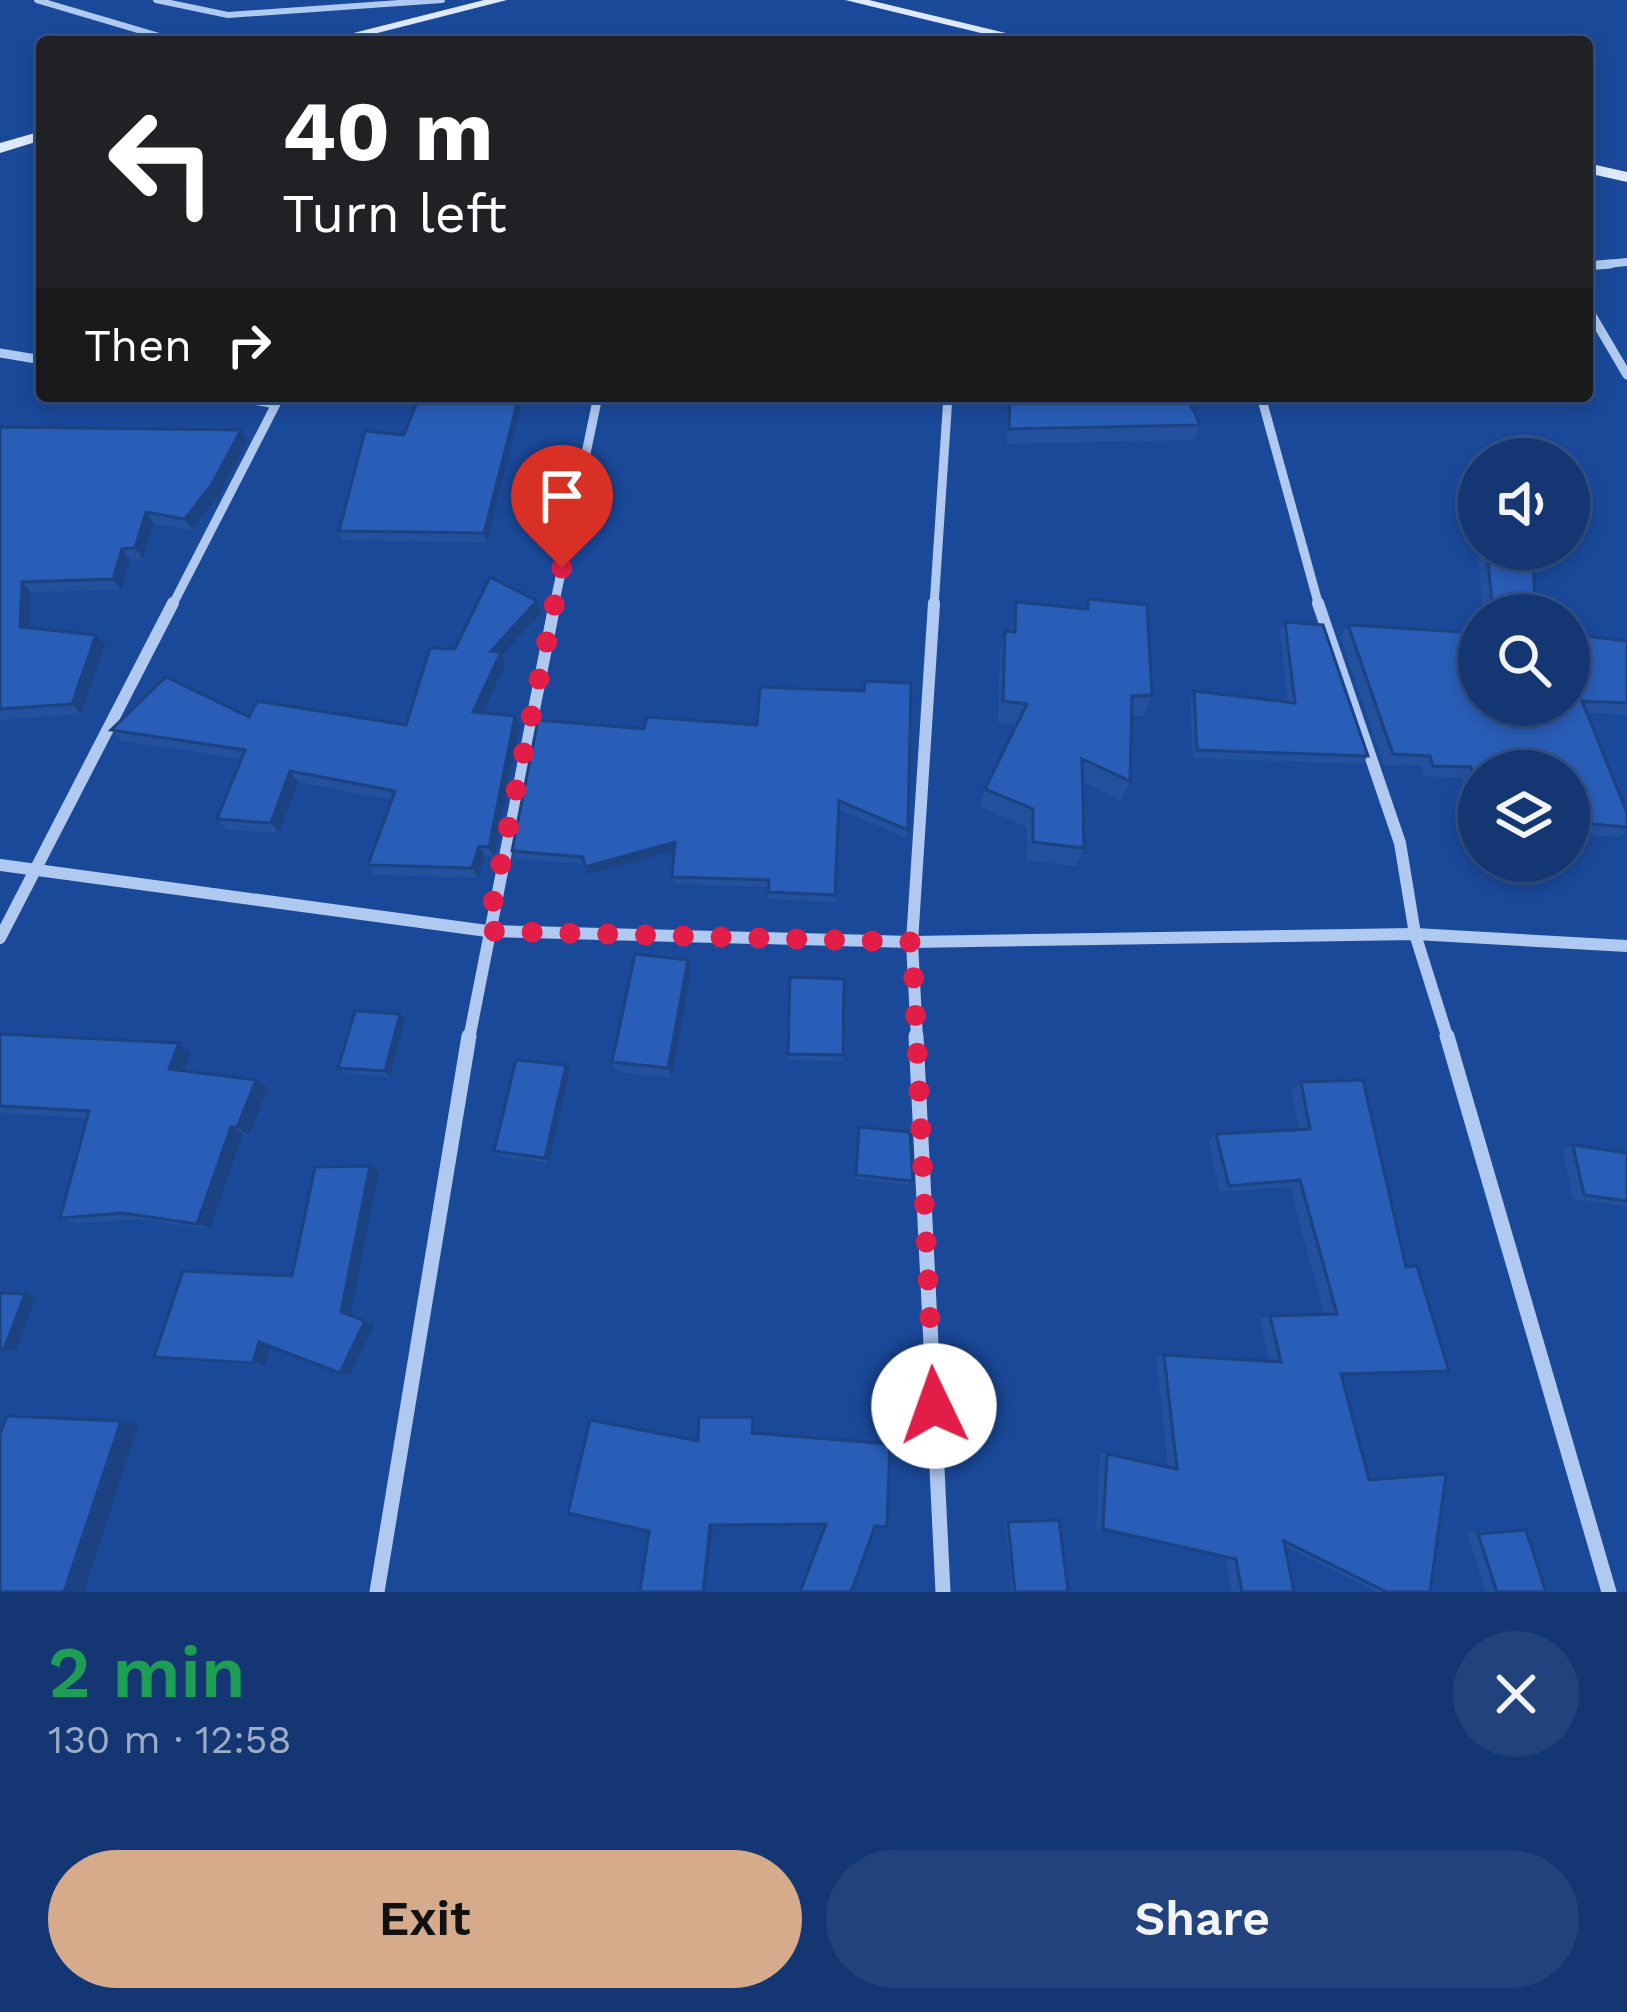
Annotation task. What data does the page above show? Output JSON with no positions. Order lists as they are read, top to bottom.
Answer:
{
  "page": {
    "turn": ["40 m", "Turn left"],
    "then": "Then",
    "heading": ["2 min", "130 m · 12:58"],
    "buttons": ["Exit", "Share"]
  }
}
